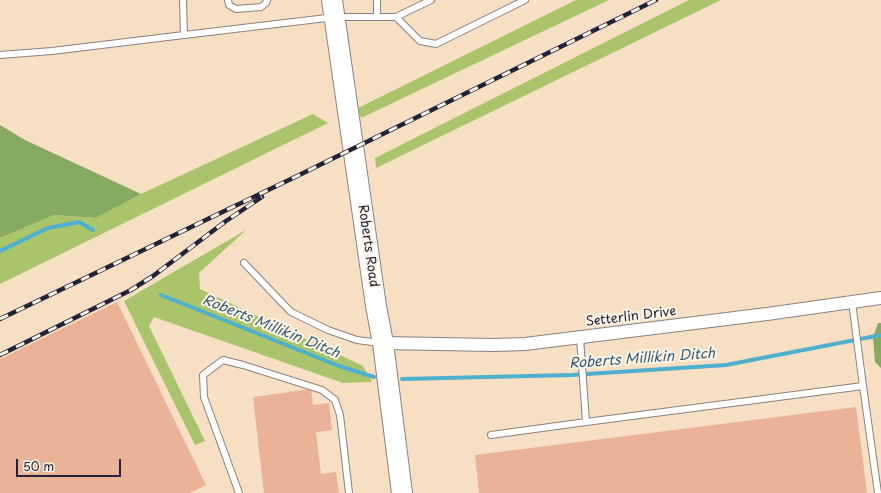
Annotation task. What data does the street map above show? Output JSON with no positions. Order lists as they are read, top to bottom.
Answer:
{
  "streets": {
    "main road": ["Roberts Road"],
    "street": ["Setterlin Drive"]
  },
  "crossings": [
    ["Roberts Road", "Setterlin Drive"]
  ],
  "water": ["Roberts Millikin Ditch"],
  "scale_bar": "50 m"
}
